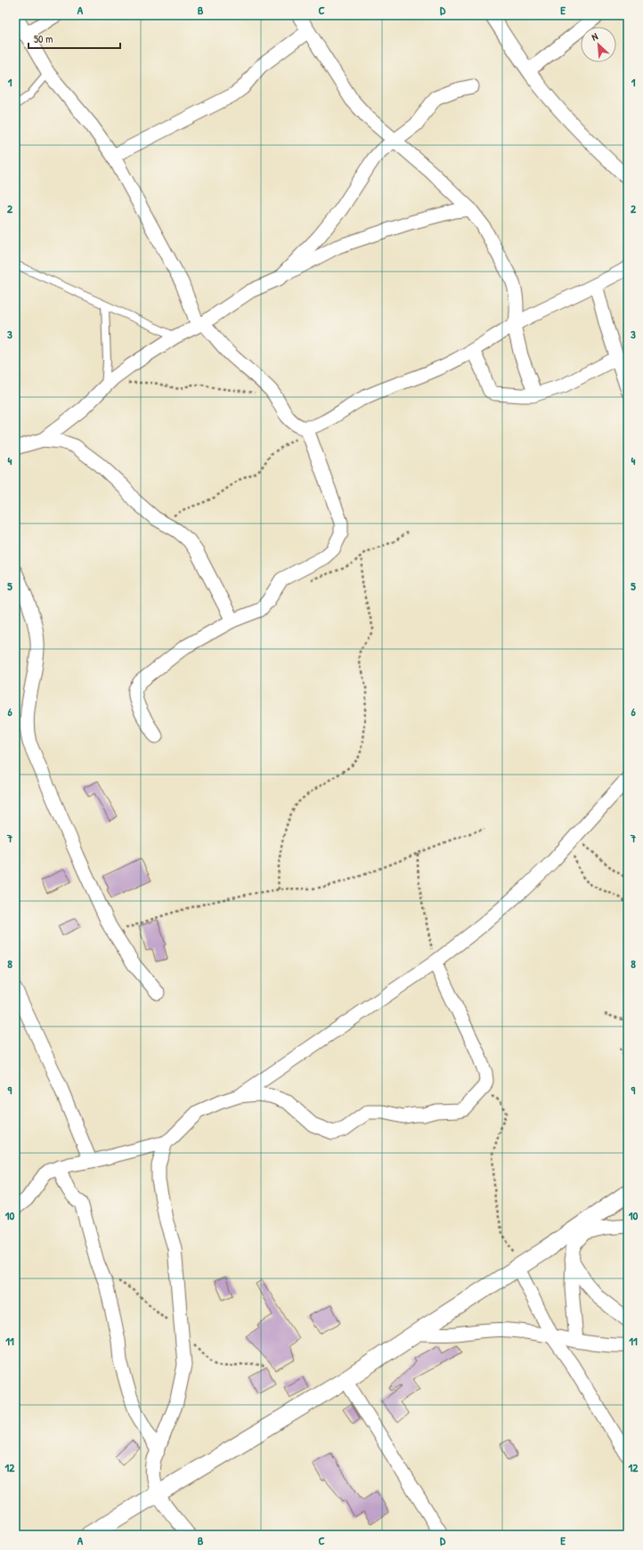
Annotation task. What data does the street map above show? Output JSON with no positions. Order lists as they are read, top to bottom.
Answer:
{
  "scale_bar": "50 m",
  "north": "top left",
  "grid": {
    "columns": [
      "A",
      "B",
      "C",
      "D",
      "E"
    ],
    "rows": [
      "1",
      "2",
      "3",
      "4",
      "5",
      "6",
      "7",
      "8",
      "9",
      "10",
      "11",
      "12"
    ]
  }
}
